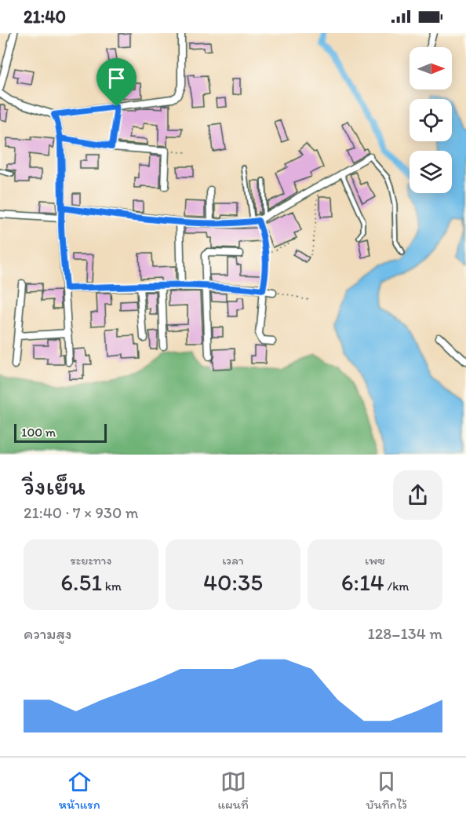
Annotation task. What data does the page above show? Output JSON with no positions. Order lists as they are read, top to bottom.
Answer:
{
  "scale_bar": "100 m",
  "north": "right",
  "page": {
    "status": "21:40",
    "scale": "100 m",
    "heading": ["วิ่งเย็น", "21:40 · 7 × 930 m"],
    "stats": [
      ["ระยะทาง", "6.51 km"],
      ["เวลา", "40:35"],
      ["เพซ", "6:14 /km"]
    ],
    "chart": ["ความสูง", "128–134 m"],
    "tabs": ["หน้าแรก", "แผนที่", "บันทึกไว้"]
  }
}
